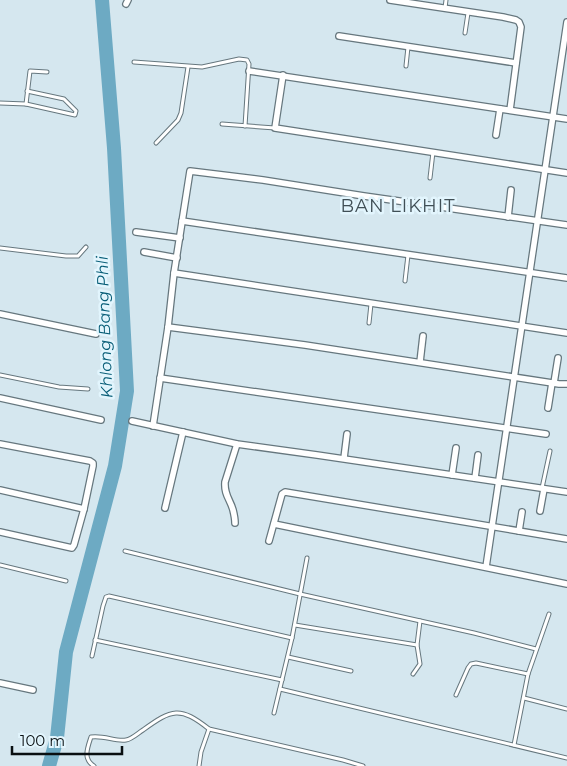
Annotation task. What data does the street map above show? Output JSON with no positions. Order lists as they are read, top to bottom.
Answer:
{
  "districts": ["BAN LIKHIT"],
  "water": ["Khlong Bang Phli"],
  "scale_bar": "100 m"
}
